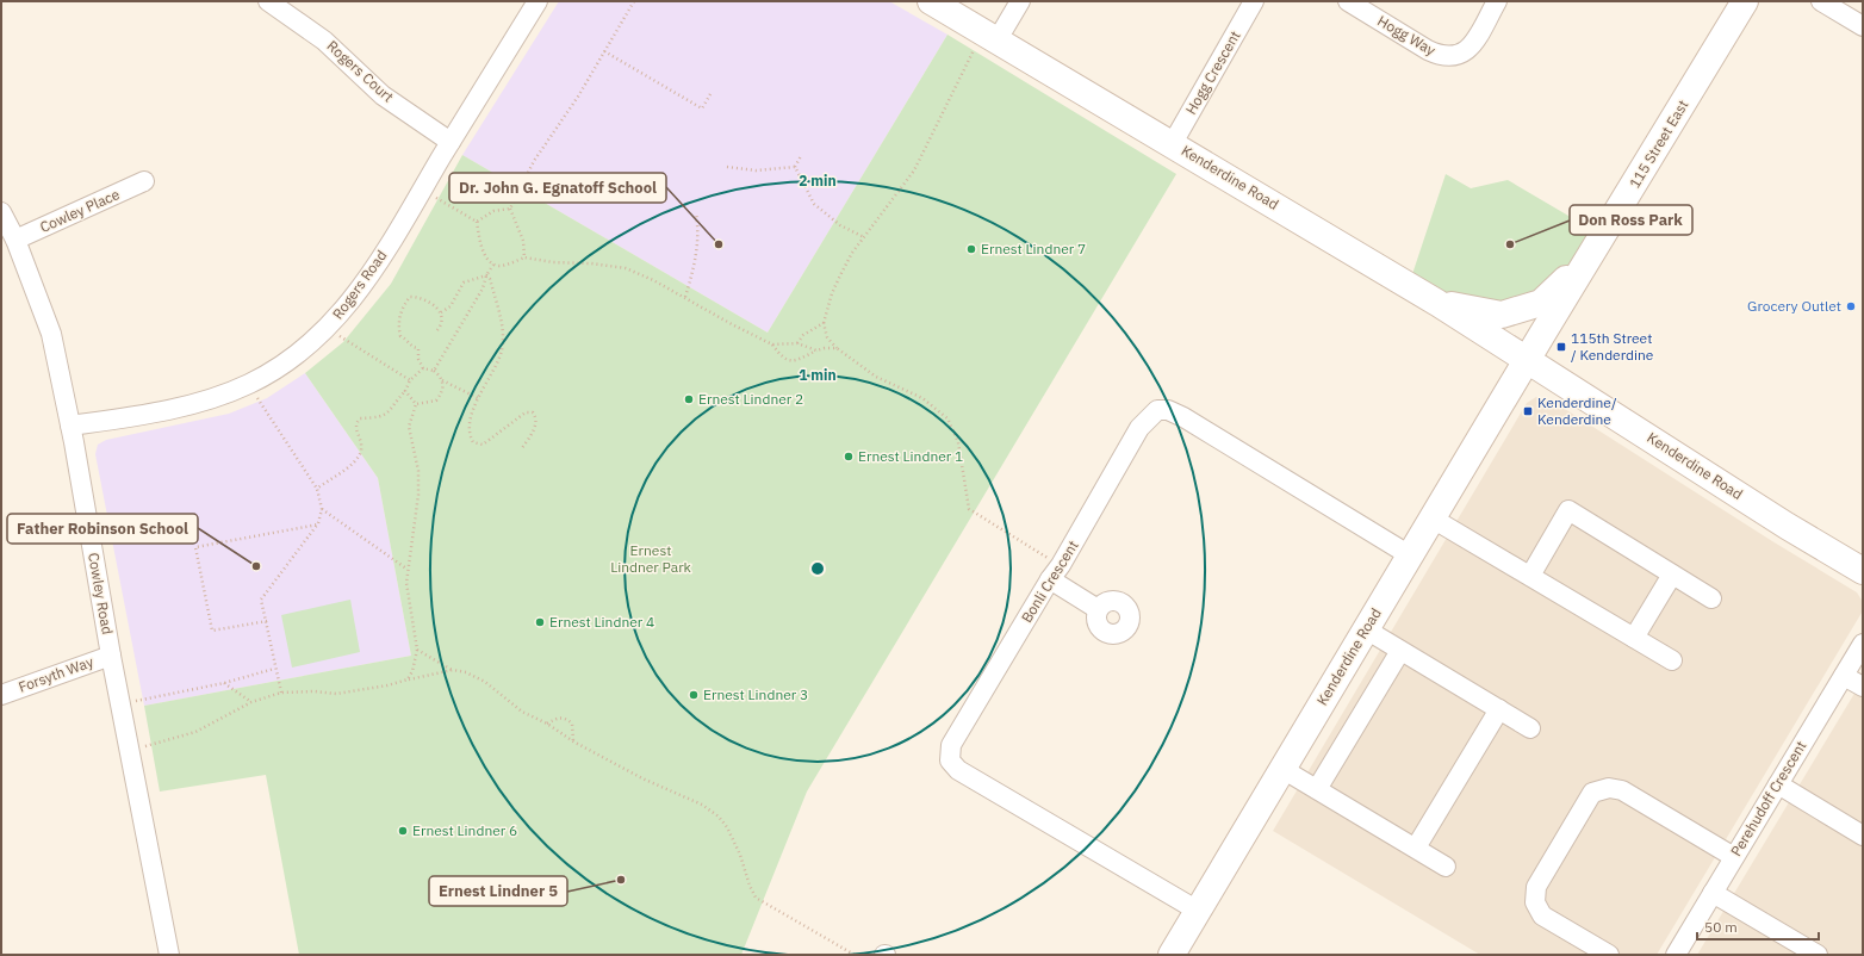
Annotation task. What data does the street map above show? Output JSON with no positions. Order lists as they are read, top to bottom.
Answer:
{
  "streets": {
    "street": [
      "Hogg Way",
      "Rogers Court",
      "Hogg Crescent",
      "115 Street East",
      "Kenderdine Road",
      "Cowley Place",
      "Rogers Road",
      "Bonli Crescent",
      "Cowley Road",
      "Forsyth Way",
      "Perehudoff Crescent"
    ]
  },
  "crossings": [
    ["Rogers Court", "Rogers Road"],
    ["Hogg Crescent", "Kenderdine Road"],
    ["115 Street East", "Kenderdine Road"],
    ["Kenderdine Road", "Bonli Crescent"],
    ["Cowley Place", "Cowley Road"],
    ["Rogers Road", "Cowley Road"],
    ["Cowley Road", "Forsyth Way"]
  ],
  "parks": ["Ernest Lindner Park"],
  "places": {
    "other": [
      "Dr. John G. Egnatoff School",
      "Don Ross Park",
      "Ernest Lindner 7",
      "Grocery Outlet",
      "Ernest Lindner 2",
      "Ernest Lindner 1",
      "Father Robinson School",
      "Ernest Lindner 4",
      "Ernest Lindner 3",
      "Ernest Lindner 6",
      "Ernest Lindner 5"
    ],
    "transit": ["115th Street / Kenderdine", "Kenderdine/ Kenderdine"]
  },
  "scale_bar": "50 m",
  "rings": ["2 min", "1 min"]
}
